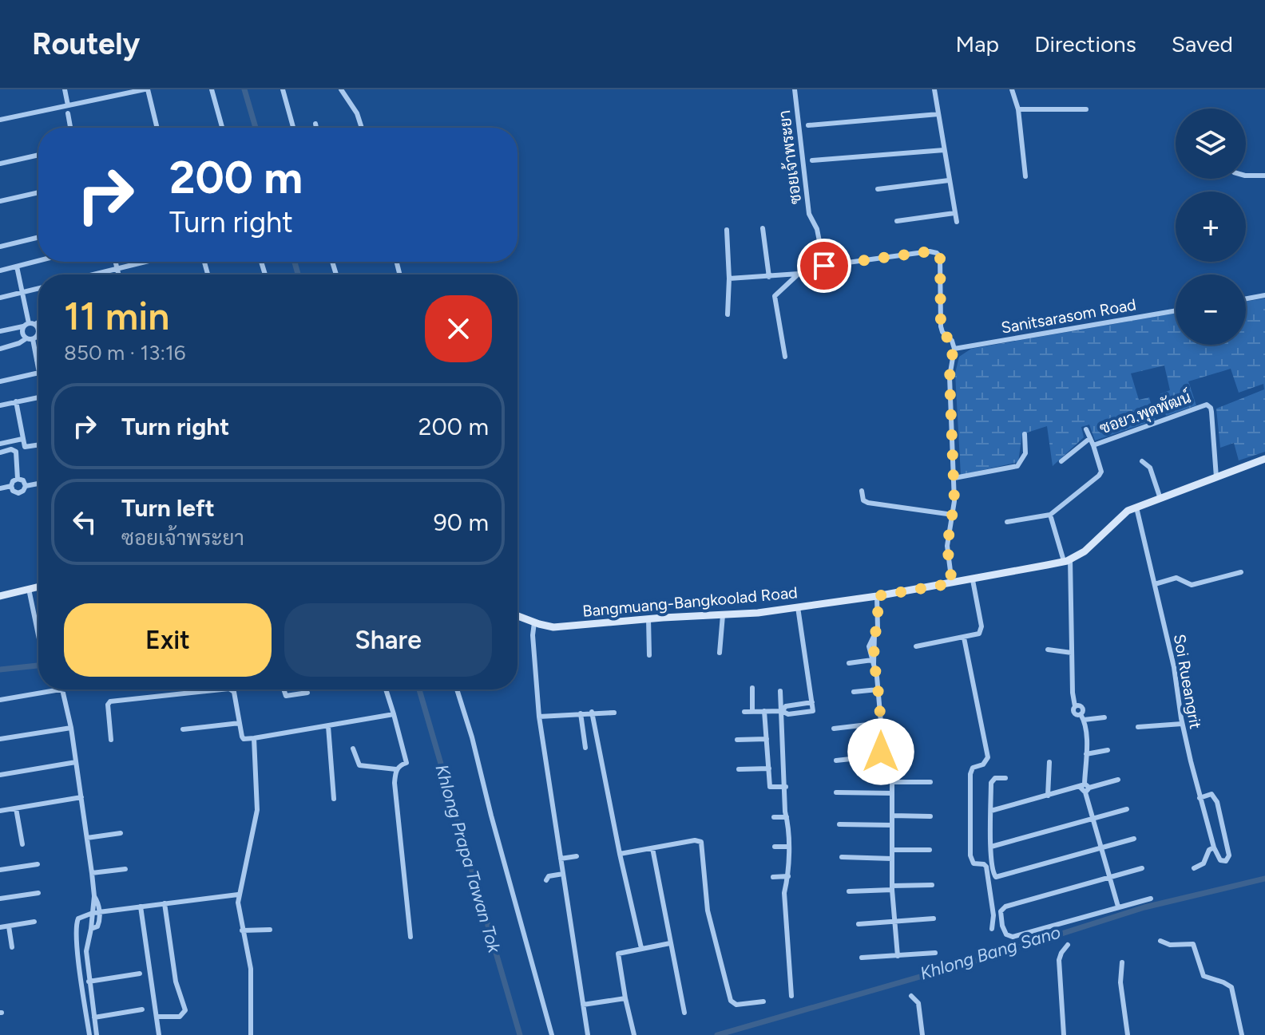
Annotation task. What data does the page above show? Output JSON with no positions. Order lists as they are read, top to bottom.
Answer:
{
  "streets": {
    "street": [
      "ซอยเจ้าพระยา",
      "Sanitsarasom Road",
      "ซอยว.พุดพัฒน์",
      "Bangmuang-Bangkoolad Road",
      "Soi Rueangrit"
    ]
  },
  "crossings": [
    ["ซอยว.พุดพัฒน์", "Bangmuang-Bangkoolad Road"],
    ["Bangmuang-Bangkoolad Road", "Soi Rueangrit"]
  ],
  "water": ["Khlong Prapa Tawan Tok", "Khlong Bang Sano"],
  "page": {
    "header": "Routely",
    "nav": ["Map", "Directions", "Saved"],
    "map_buttons": ["+", "−"],
    "turn": ["200 m", "Turn right"],
    "heading": ["11 min", "850 m · 13:16"],
    "list": [
      {
        "name": "Turn right",
        "value": "200 m"
      },
      {
        "name": "Turn left",
        "note": "ซอยเจ้าพระยา",
        "value": "90 m"
      }
    ],
    "buttons": ["Exit", "Share"]
  }
}
